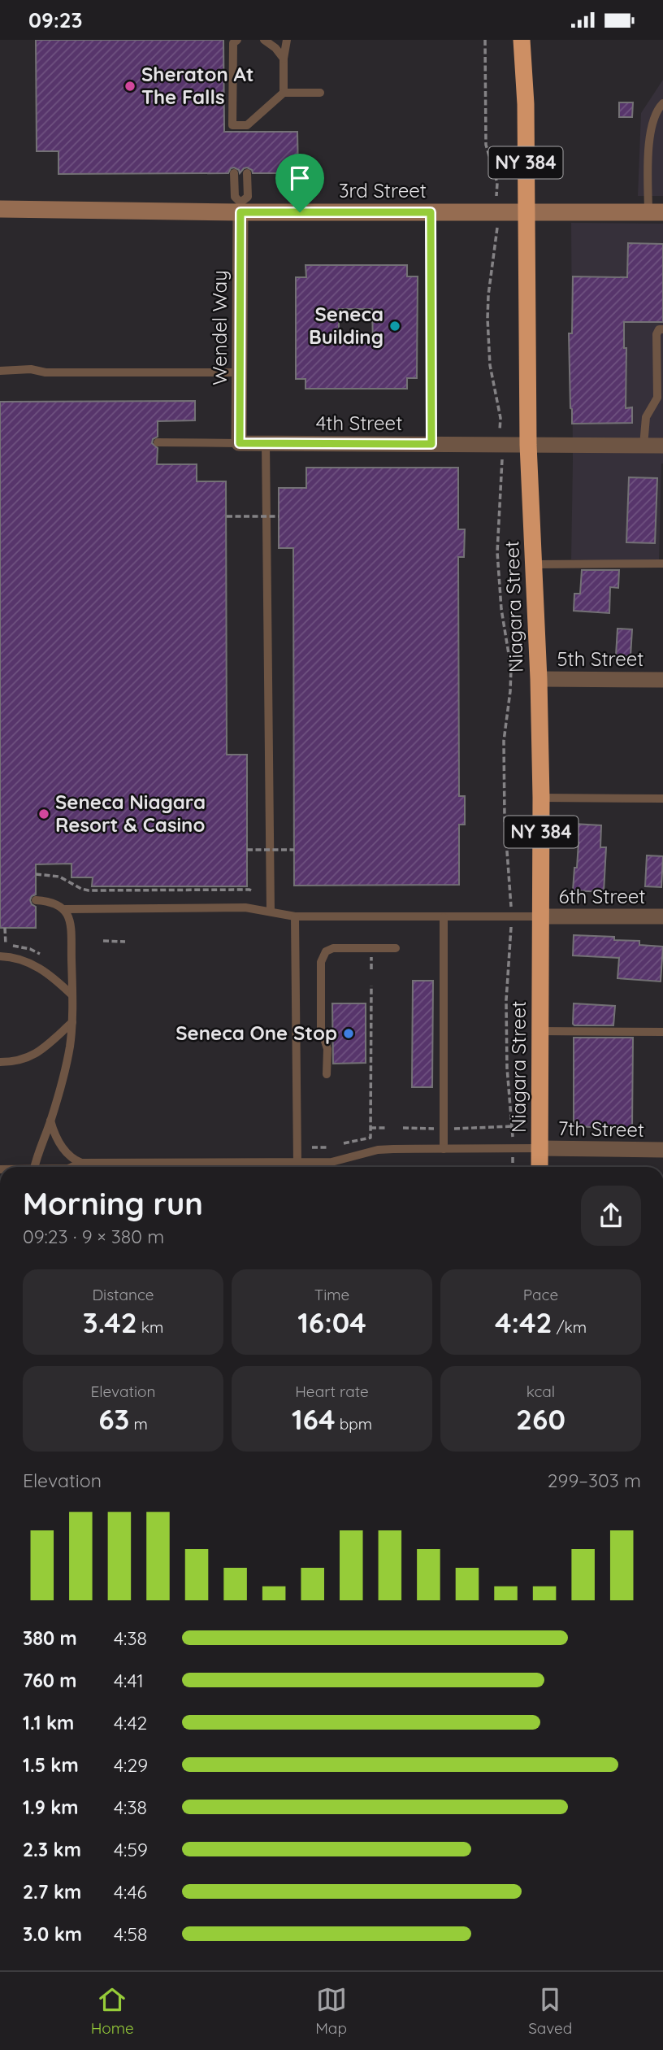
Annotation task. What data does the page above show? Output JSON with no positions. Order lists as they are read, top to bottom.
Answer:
{
  "streets": {
    "highway": ["NY 384", "Niagara Street"],
    "street": [
      "3rd Street",
      "Wendel Way",
      "4th Street",
      "5th Street",
      "6th Street",
      "7th Street"
    ]
  },
  "crossings": [
    ["3rd Street", "Wendel Way"],
    ["3rd Street", "Niagara Street"],
    ["Wendel Way", "4th Street"],
    ["4th Street", "Niagara Street"],
    ["Niagara Street", "5th Street"],
    ["Niagara Street", "6th Street"],
    ["Niagara Street", "7th Street"]
  ],
  "places": [
    "Sheraton At The Falls",
    "Seneca Building",
    "Seneca Niagara Resort & Casino",
    "Seneca One Stop"
  ],
  "page": {
    "status": "09:23",
    "heading": ["Morning run", "09:23 · 9 × 380 m"],
    "stats": [
      ["Distance", "3.42 km"],
      ["Time", "16:04"],
      ["Pace", "4:42 /km"],
      ["Elevation", "63 m"],
      ["Heart rate", "164 bpm"],
      ["kcal", "260"]
    ],
    "chart": ["Elevation", "299–303 m"],
    "list": [
      {
        "name": "380 m",
        "note": "4:38"
      },
      {
        "name": "760 m",
        "note": "4:41"
      },
      {
        "name": "1.1 km",
        "note": "4:42"
      },
      {
        "name": "1.5 km",
        "note": "4:29"
      },
      {
        "name": "1.9 km",
        "note": "4:38"
      },
      {
        "name": "2.3 km",
        "note": "4:59"
      },
      {
        "name": "2.7 km",
        "note": "4:46"
      },
      {
        "name": "3.0 km",
        "note": "4:58"
      }
    ],
    "tabs": ["Home", "Map", "Saved"]
  }
}
